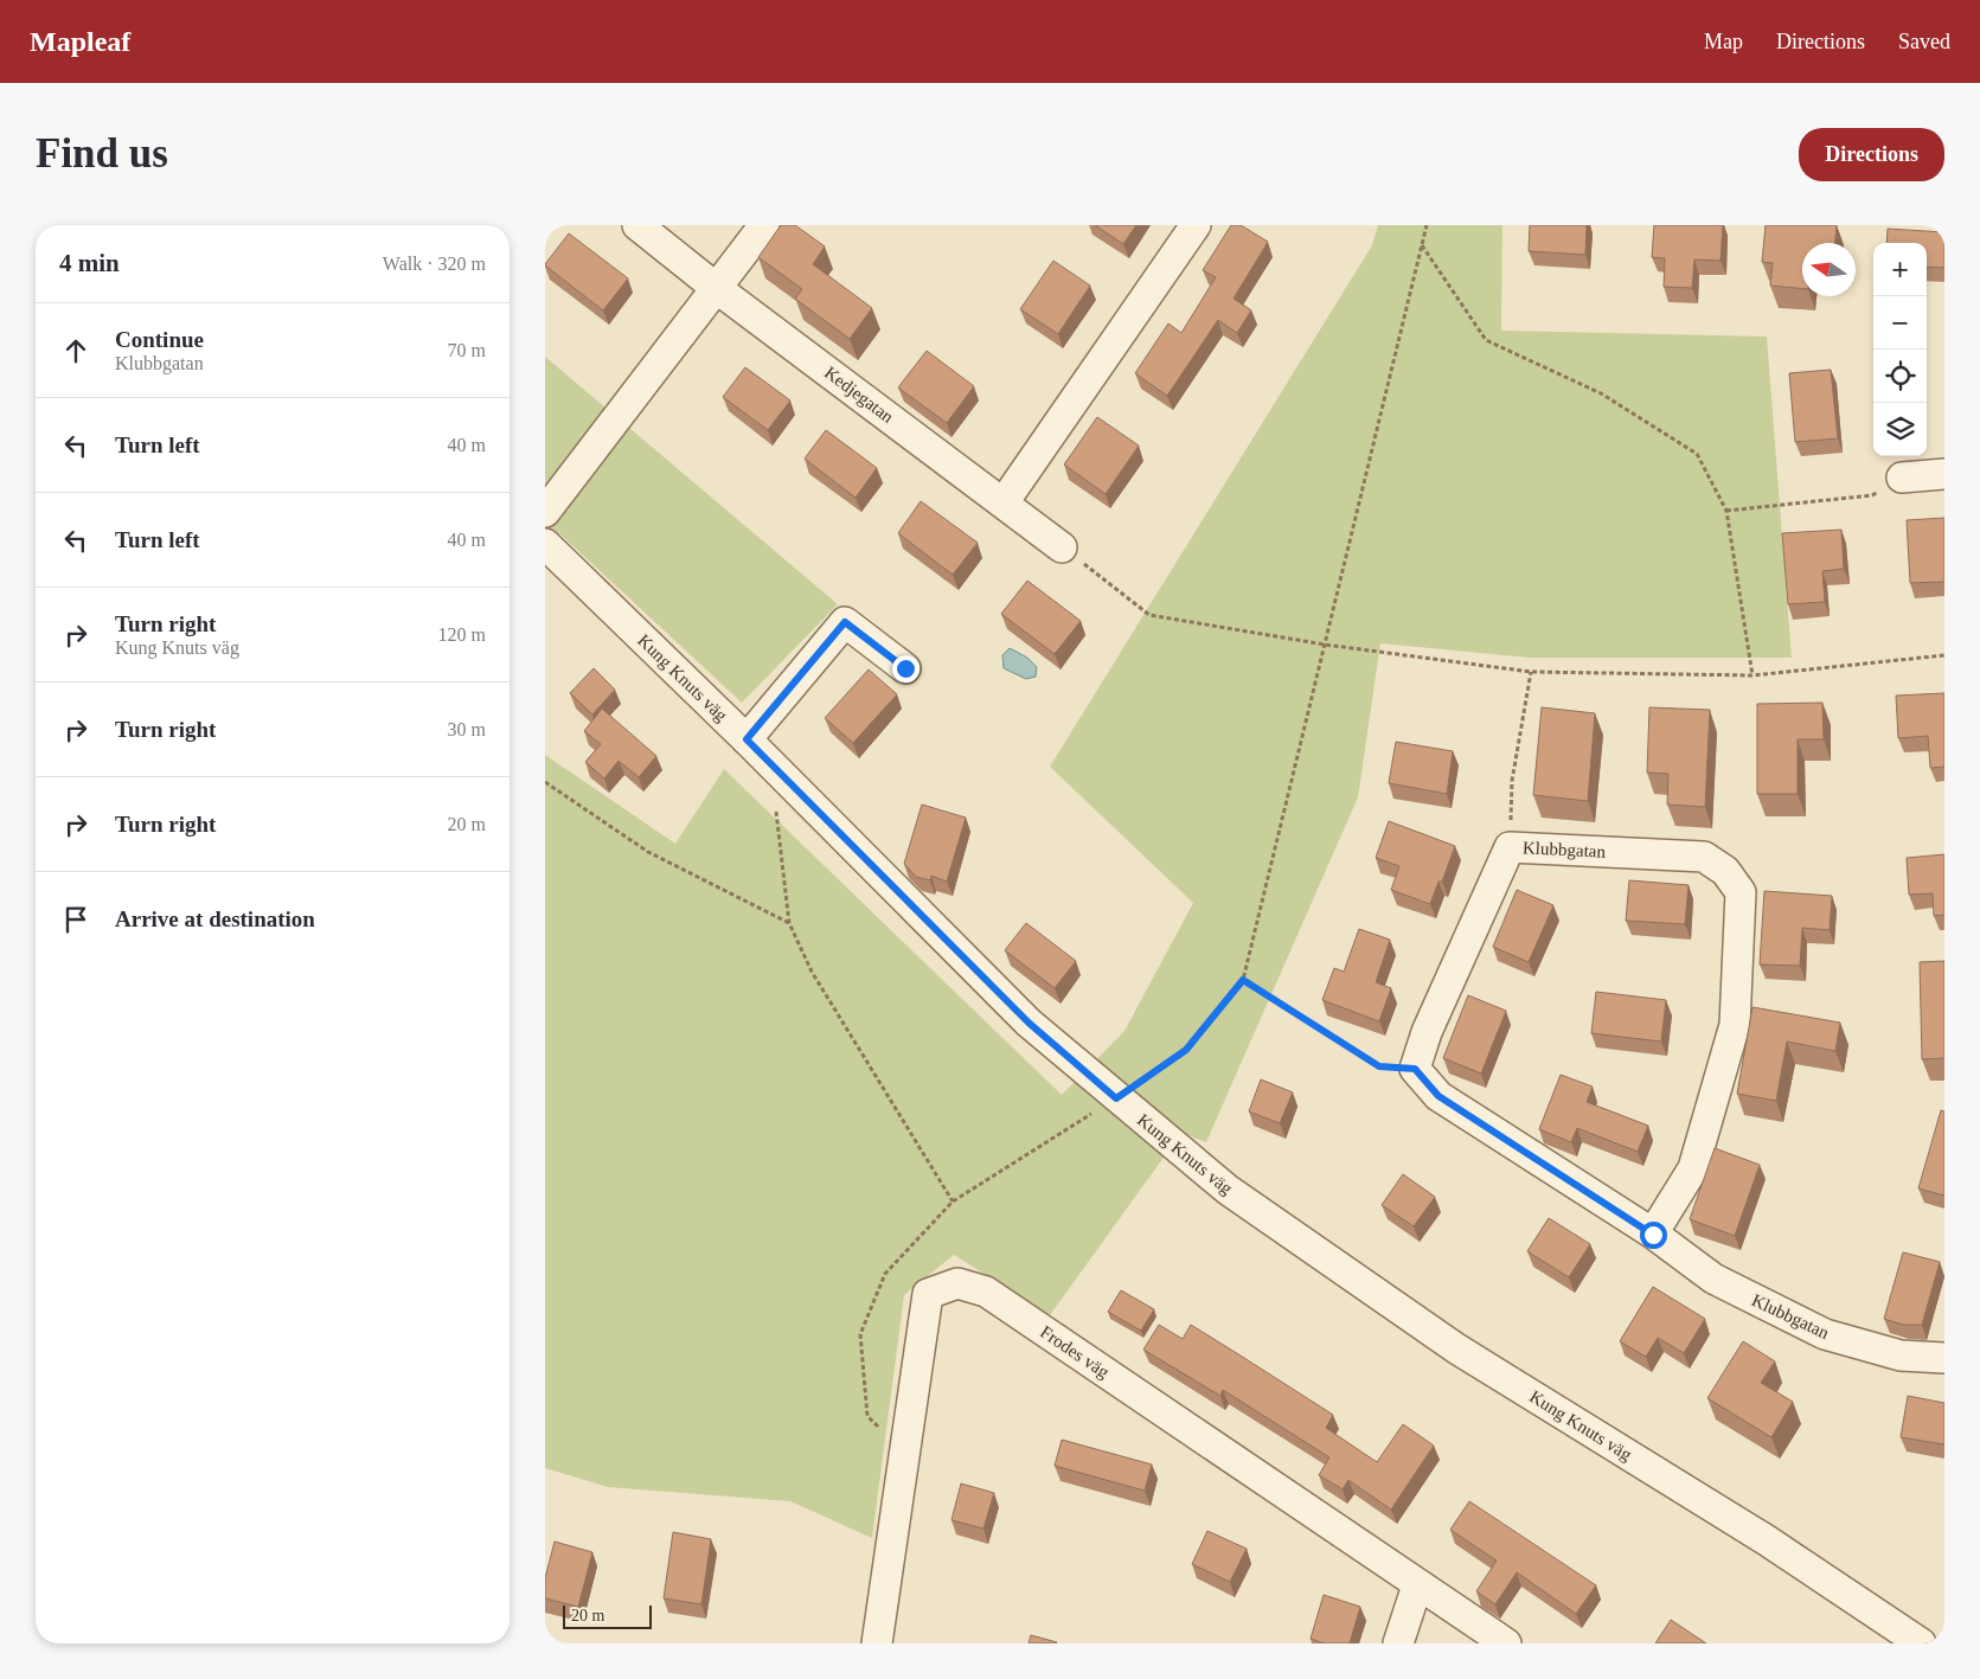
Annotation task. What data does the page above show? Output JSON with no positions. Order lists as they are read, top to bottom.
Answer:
{
  "streets": {
    "street": [
      "Kedjegatan",
      "Kung Knuts väg",
      "Klubbgatan",
      "Frodes väg"
    ]
  },
  "scale_bar": "20 m",
  "north": "left",
  "page": {
    "header": "Mapleaf",
    "nav": ["Map", "Directions", "Saved"],
    "buttons": "Directions",
    "title": "Find us",
    "heading": ["4 min", "Walk · 320 m"],
    "map_buttons": ["+", "−"],
    "list": [
      ["Continue", "Klubbgatan", "70 m"],
      ["Turn left", "40 m"],
      ["Turn left", "40 m"],
      ["Turn right", "Kung Knuts väg", "120 m"],
      ["Turn right", "30 m"],
      ["Turn right", "20 m"],
      "Arrive at destination"
    ],
    "scale": "20 m"
  }
}
